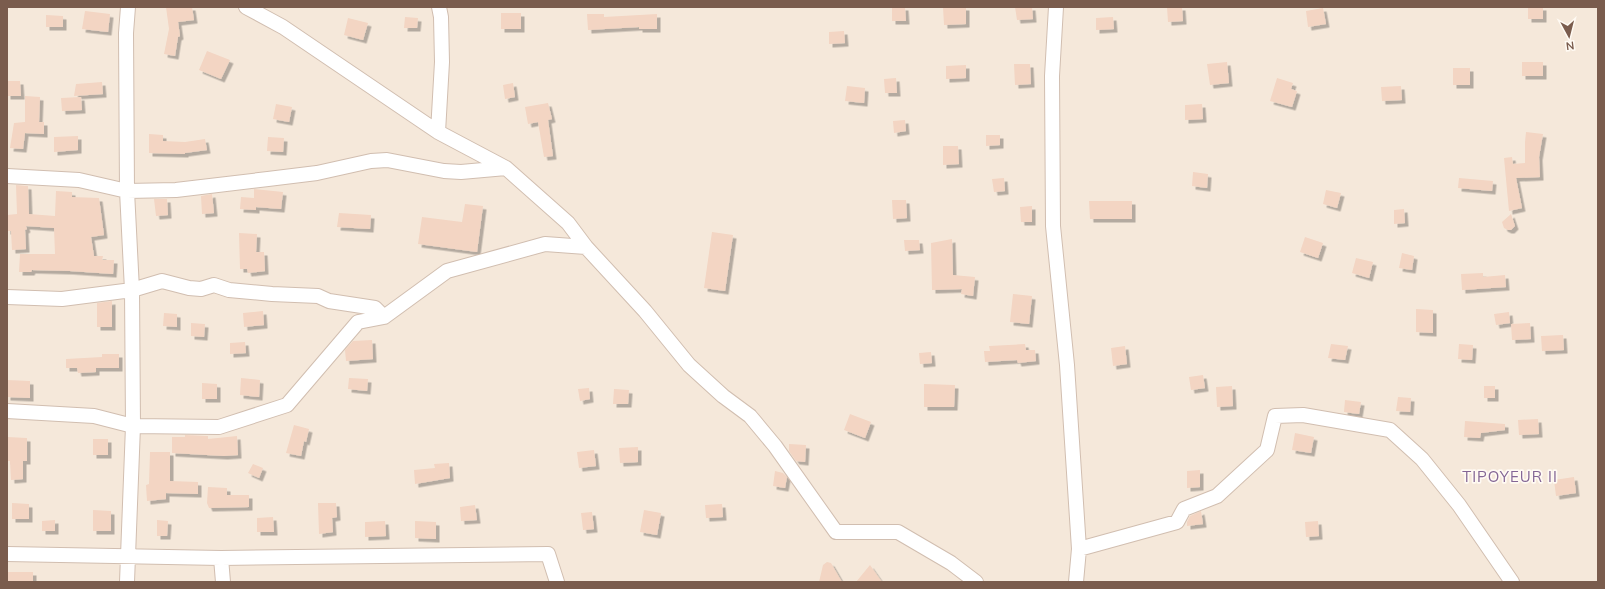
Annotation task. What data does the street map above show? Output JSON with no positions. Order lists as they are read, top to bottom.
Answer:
{
  "districts": ["TIPOYEUR II"],
  "north": "bottom"
}
